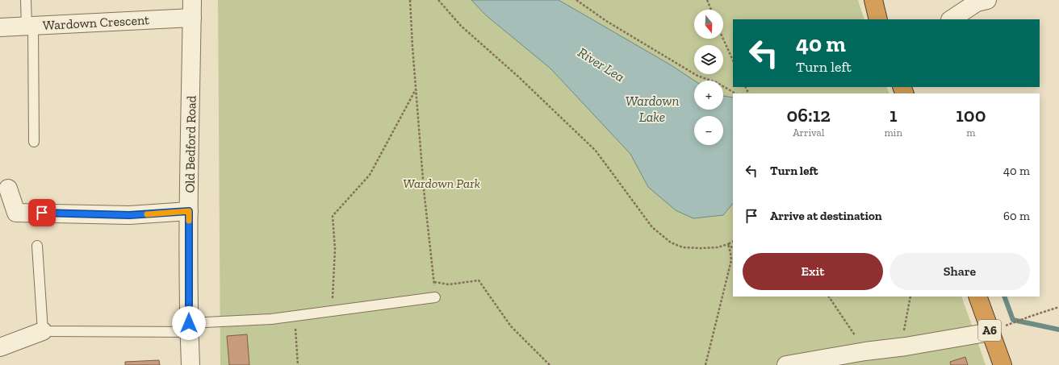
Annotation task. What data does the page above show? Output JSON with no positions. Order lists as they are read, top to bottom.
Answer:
{
  "streets": {
    "highway": ["A6"],
    "street": ["Wardown Crescent", "Old Bedford Road"]
  },
  "crossings": [
    ["Wardown Crescent", "Old Bedford Road"]
  ],
  "water": ["River Lea", "Wardown Lake"],
  "parks": ["Wardown Park"],
  "north": "bottom",
  "page": {
    "map_buttons": ["+", "−"],
    "turn": ["40 m", "Turn left"],
    "eta": [
      "06:12",
      "Arrival",
      "1",
      "min",
      "100",
      "m"
    ],
    "list": [
      {
        "name": "Turn left",
        "value": "40 m"
      },
      {
        "name": "Arrive at destination",
        "value": "60 m"
      }
    ],
    "buttons": ["Exit", "Share"]
  }
}
